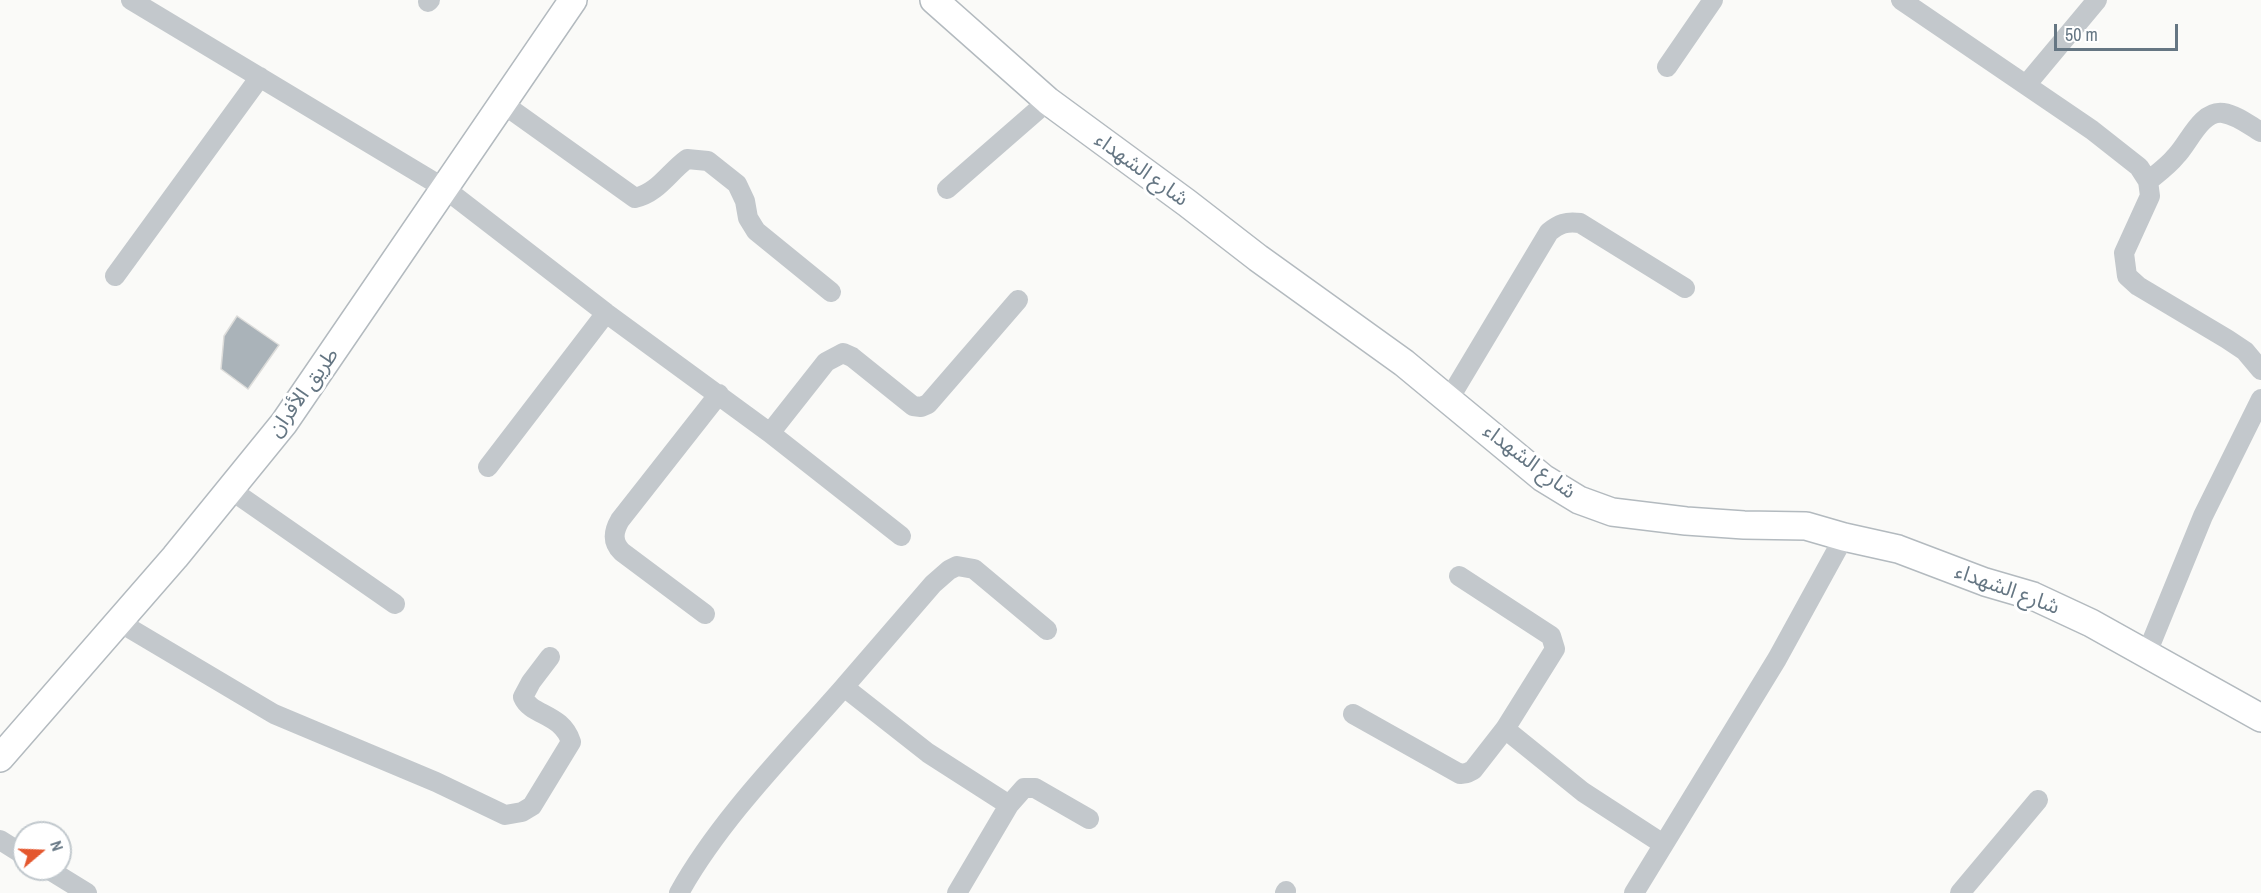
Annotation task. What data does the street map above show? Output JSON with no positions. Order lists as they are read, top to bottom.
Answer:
{
  "streets": {
    "street": ["شارع الشهداء", "طريق الأفران"]
  },
  "scale_bar": "50 m",
  "north": "right"
}
